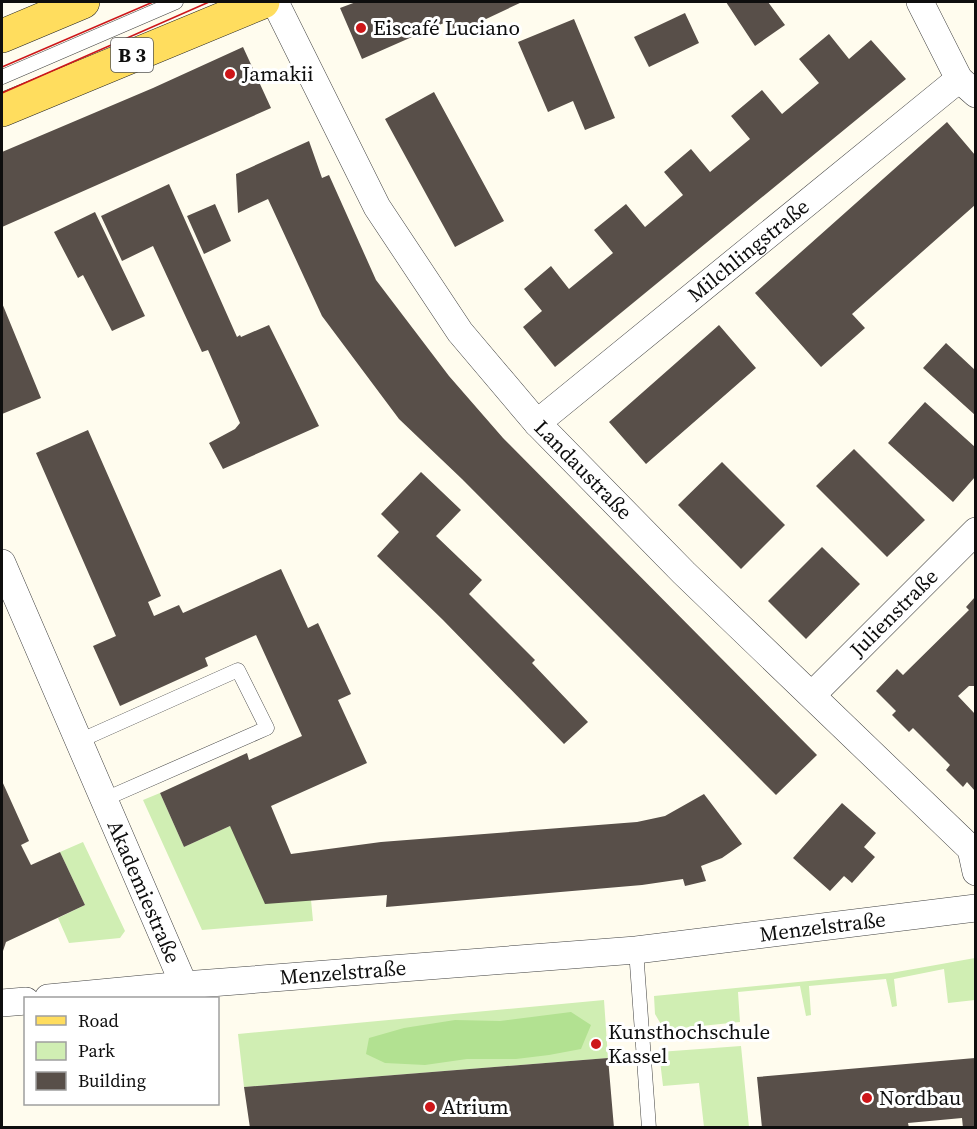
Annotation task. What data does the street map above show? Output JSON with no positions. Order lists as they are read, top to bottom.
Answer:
{
  "streets": {
    "main road": ["B 3"],
    "street": [
      "Milchlingstraße",
      "Landaustraße",
      "Julienstraße",
      "Akademiestraße",
      "Menzelstraße"
    ]
  },
  "crossings": [
    ["Milchlingstraße", "Landaustraße"],
    ["Landaustraße", "Julienstraße"],
    ["Akademiestraße", "Menzelstraße"]
  ],
  "places": [
    "Eiscafé Luciano",
    "Jamakii",
    "Kunsthochschule Kassel",
    "Nordbau",
    "Atrium"
  ],
  "legend": ["Road", "Park", "Building"]
}
